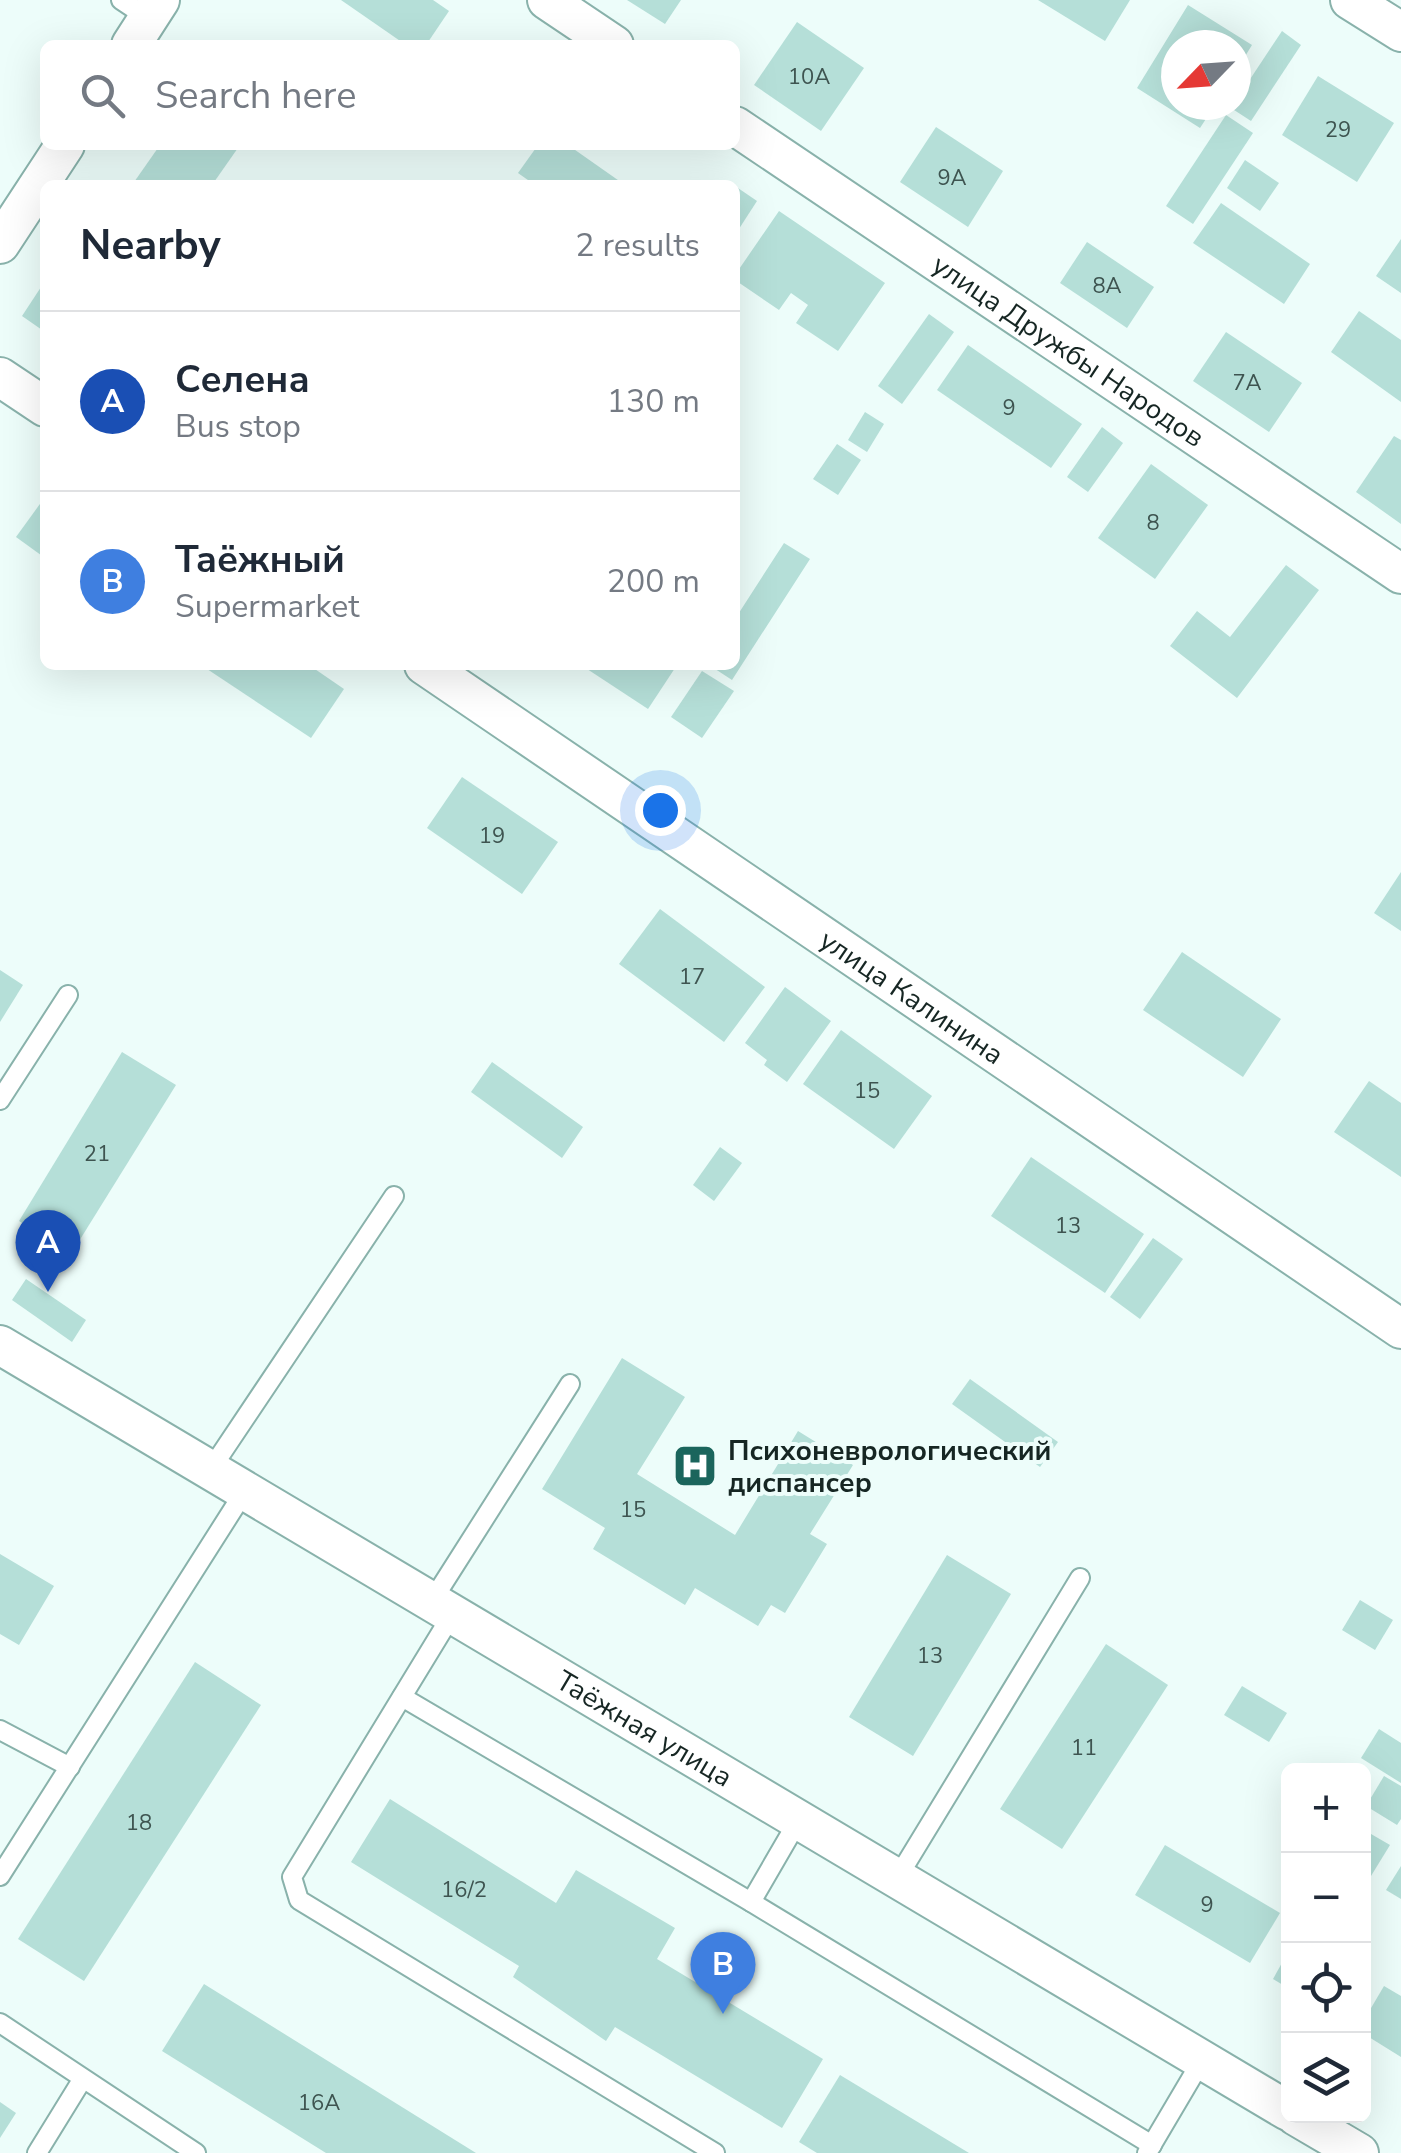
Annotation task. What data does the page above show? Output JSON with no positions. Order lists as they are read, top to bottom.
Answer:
{
  "streets": {
    "street": ["улица Дружбы Народов", "улица Калинина", "Таёжная улица"]
  },
  "places": {
    "hospital": ["Психоневрологический диспансер"]
  },
  "house_numbers": [
    "10А",
    "29",
    "9А",
    "8А",
    "7А",
    "9",
    "8",
    "19",
    "17",
    "15",
    "21",
    "13",
    "15",
    "13",
    "11",
    "18",
    "16/2",
    "9",
    "16А"
  ],
  "north": "bottom left",
  "page": {
    "search": "Search here",
    "heading": ["Nearby", "2 results"],
    "list": [
      {
        "mark": "A",
        "name": "Селена",
        "note": "Bus stop",
        "value": "130 m"
      },
      {
        "mark": "B",
        "name": "Таёжный",
        "note": "Supermarket",
        "value": "200 m"
      }
    ],
    "pins": ["A", "B"],
    "map_buttons": ["+", "−"]
  }
}
